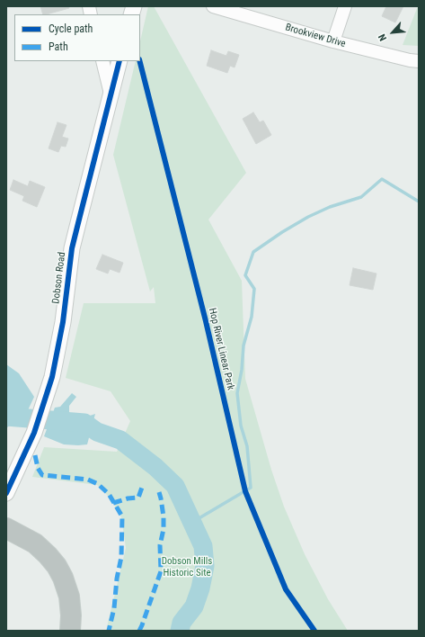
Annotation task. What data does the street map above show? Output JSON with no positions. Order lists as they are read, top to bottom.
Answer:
{
  "streets": {
    "street": ["Brookview Drive", "Dobson Road"],
    "cycle path": ["Hop River Linear Park"]
  },
  "parks": ["Dobson Mills Historic Site"],
  "legend": ["Cycle path", "Path"],
  "north": "bottom left"
}
